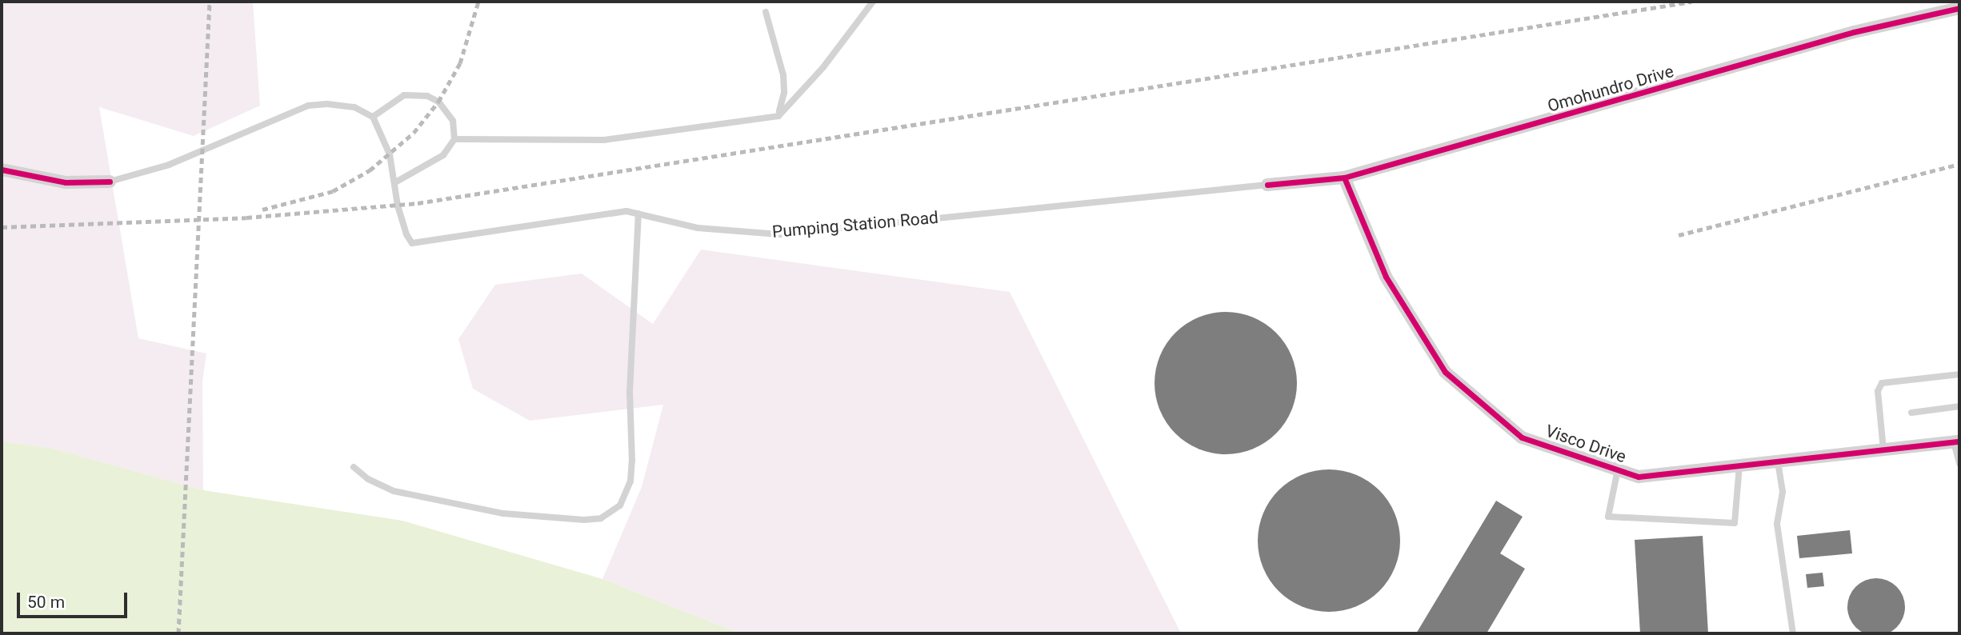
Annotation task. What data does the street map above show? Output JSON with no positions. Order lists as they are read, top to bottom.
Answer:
{
  "streets": {
    "street": ["Omohundro Drive", "Visco Drive"],
    "lane": ["Pumping Station Road"]
  },
  "crossings": [
    ["Omohundro Drive", "Pumping Station Road"],
    ["Omohundro Drive", "Visco Drive"]
  ],
  "scale_bar": "50 m"
}
